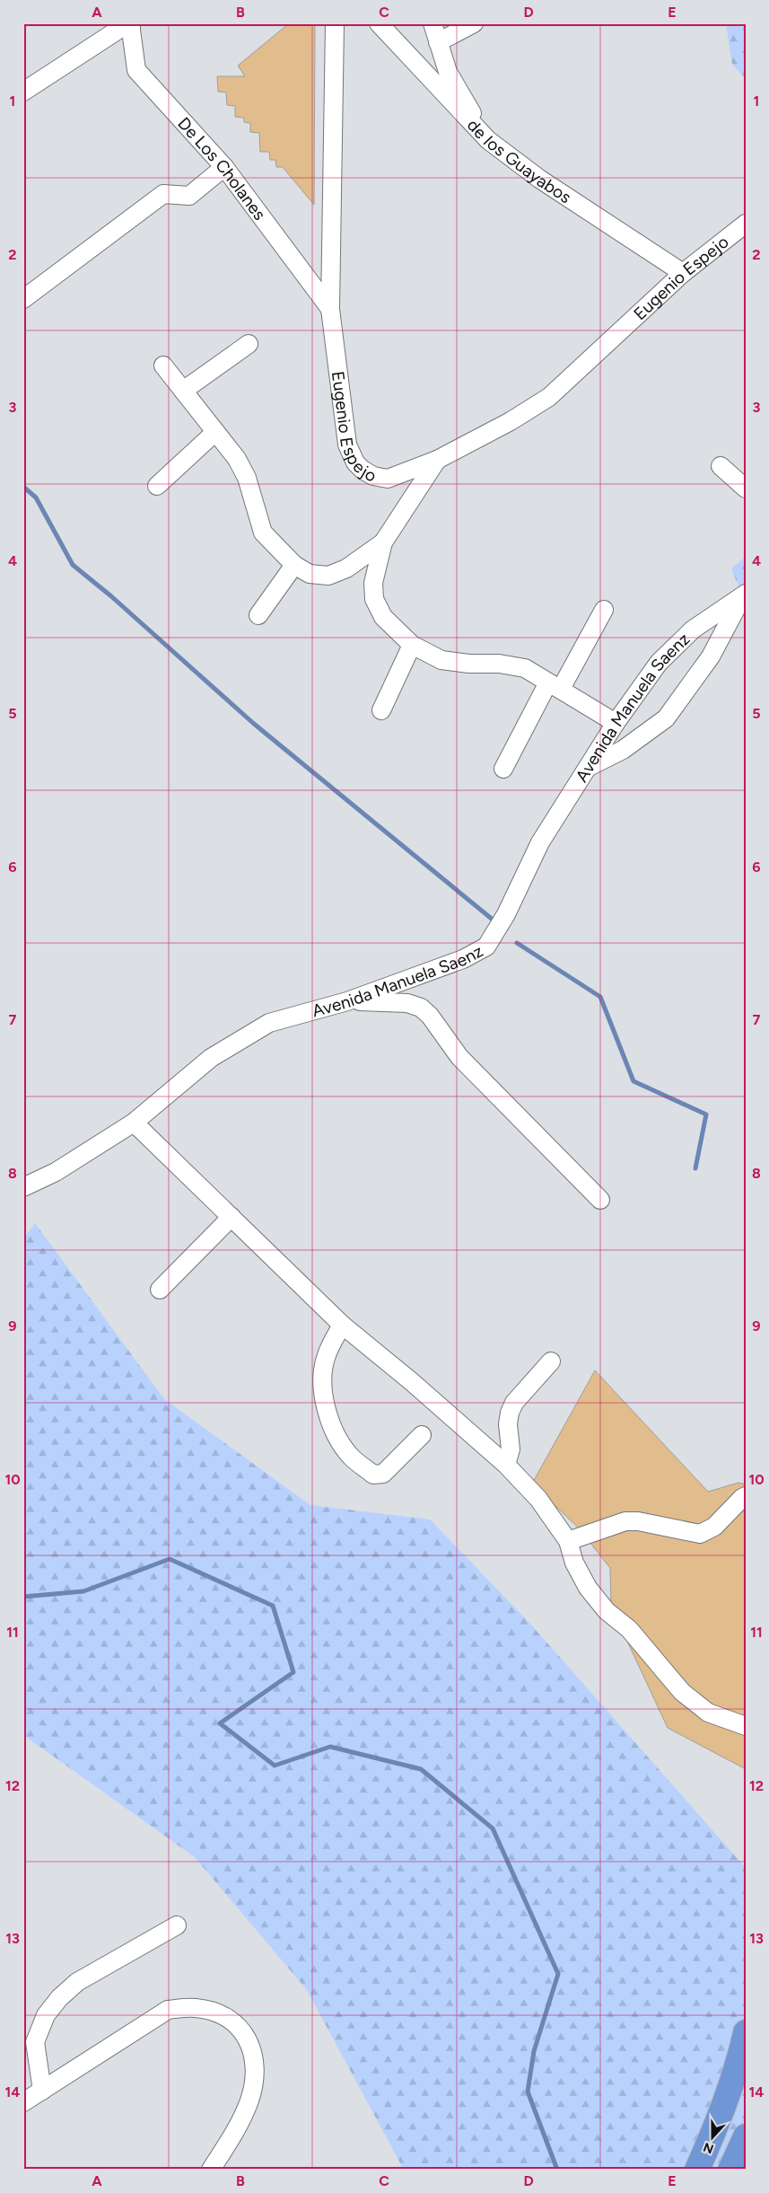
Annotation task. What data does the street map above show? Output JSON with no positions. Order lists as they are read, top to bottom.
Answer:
{
  "streets": {
    "street": [
      "de los Guayabos",
      "De Los Cholanes",
      "Eugenio Espejo",
      "Avenida Manuela Saenz"
    ]
  },
  "crossings": [
    ["de los Guayabos", "Eugenio Espejo"],
    ["De Los Cholanes", "Eugenio Espejo"]
  ],
  "north": "bottom",
  "grid": {
    "columns": [
      "A",
      "B",
      "C",
      "D",
      "E"
    ],
    "rows": [
      "1",
      "2",
      "3",
      "4",
      "5",
      "6",
      "7",
      "8",
      "9",
      "10",
      "11",
      "12",
      "13",
      "14"
    ]
  }
}
